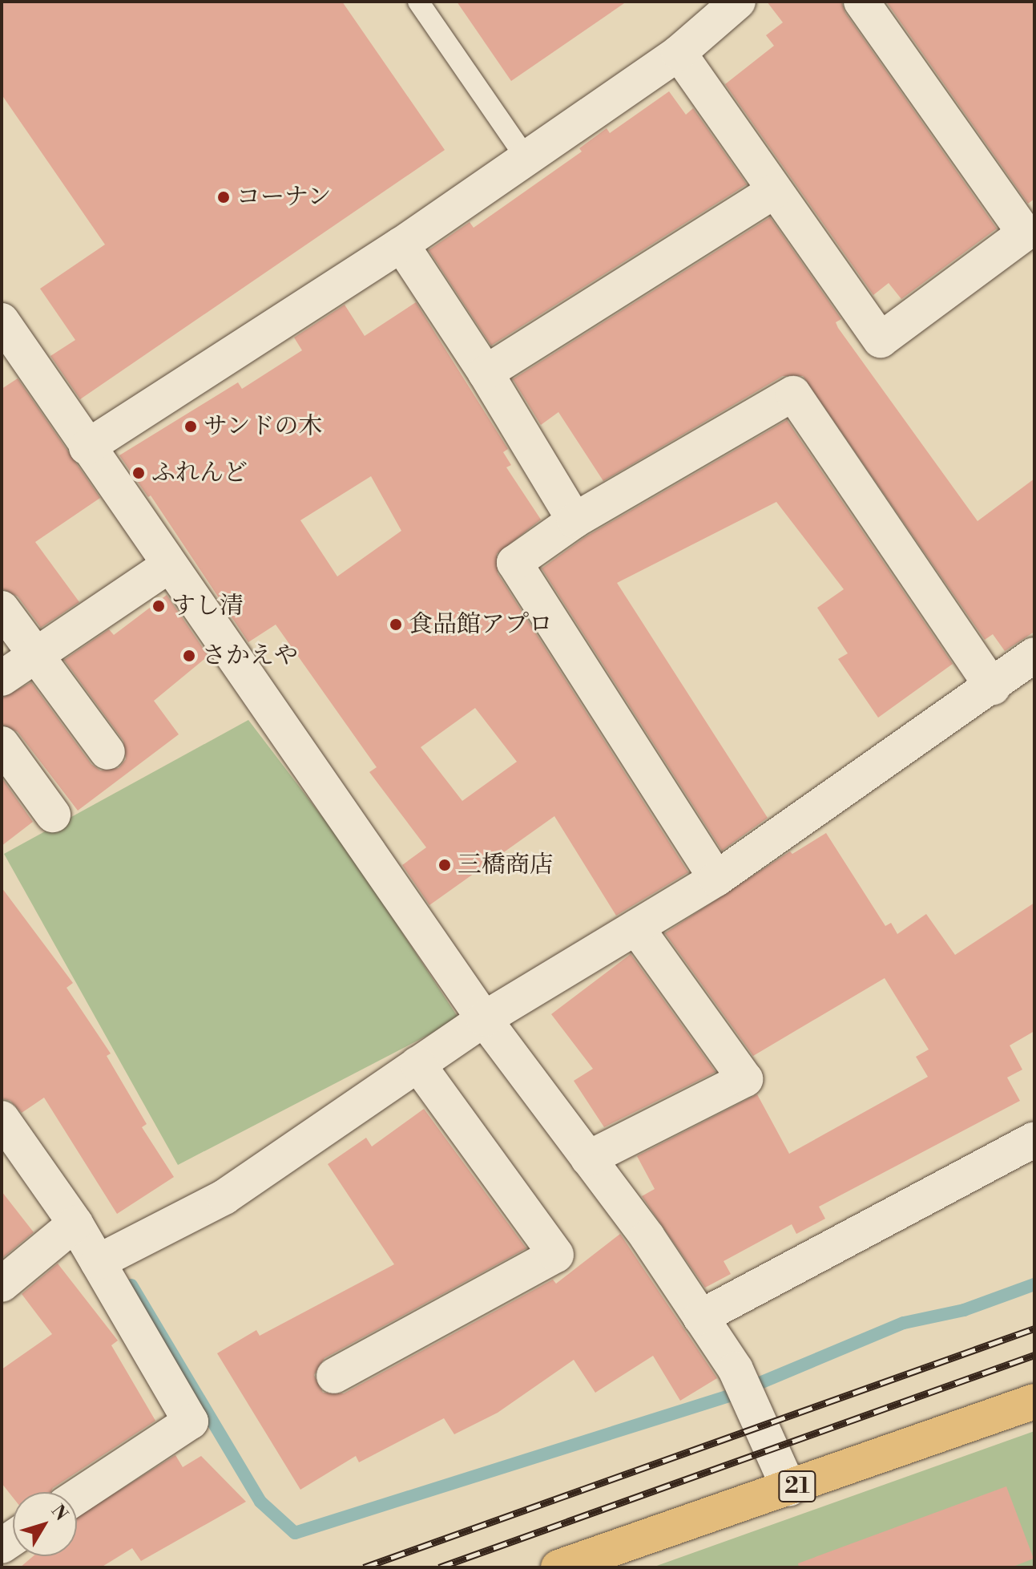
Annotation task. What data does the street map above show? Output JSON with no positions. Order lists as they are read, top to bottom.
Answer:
{
  "streets": {
    "main road": ["21"]
  },
  "places": [
    "コーナン",
    "サンドの木",
    "ふれんど",
    "すし清",
    "食品館アプロ",
    "さかえや",
    "三橋商店"
  ],
  "north": "top right"
}
